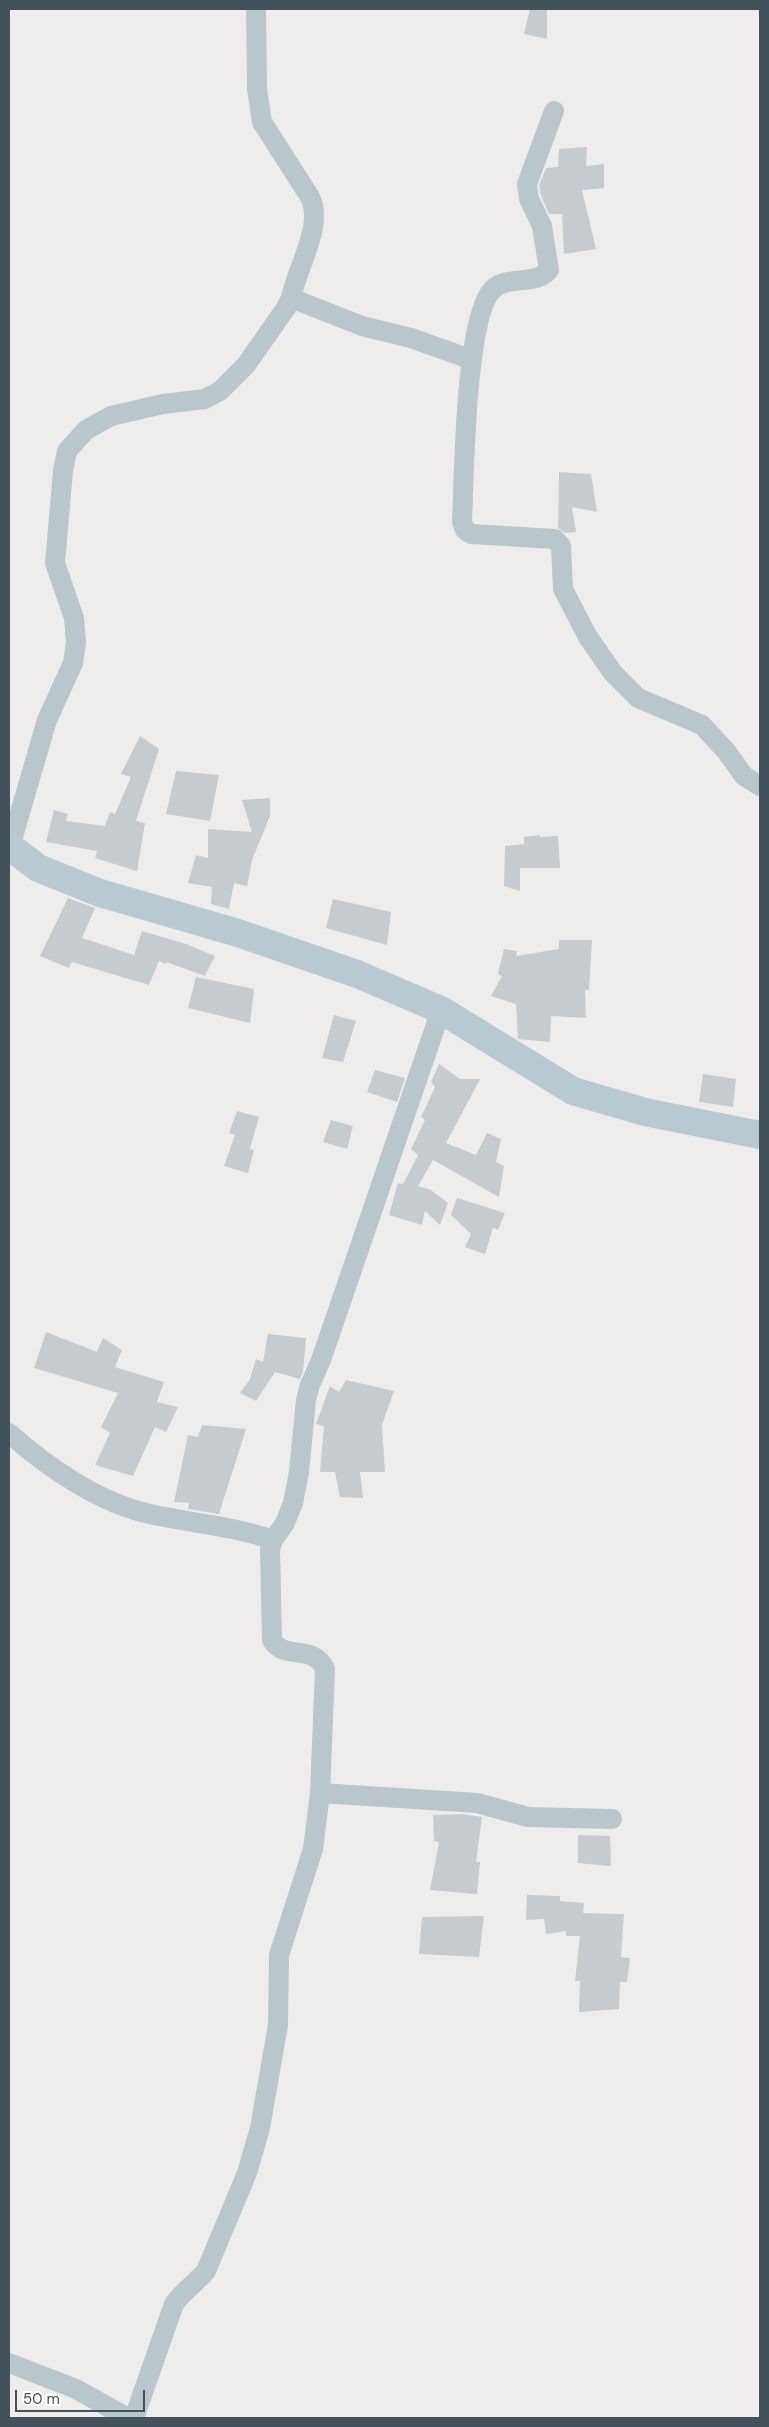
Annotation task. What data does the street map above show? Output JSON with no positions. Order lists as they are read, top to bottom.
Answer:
{
  "scale_bar": "50 m"
}
